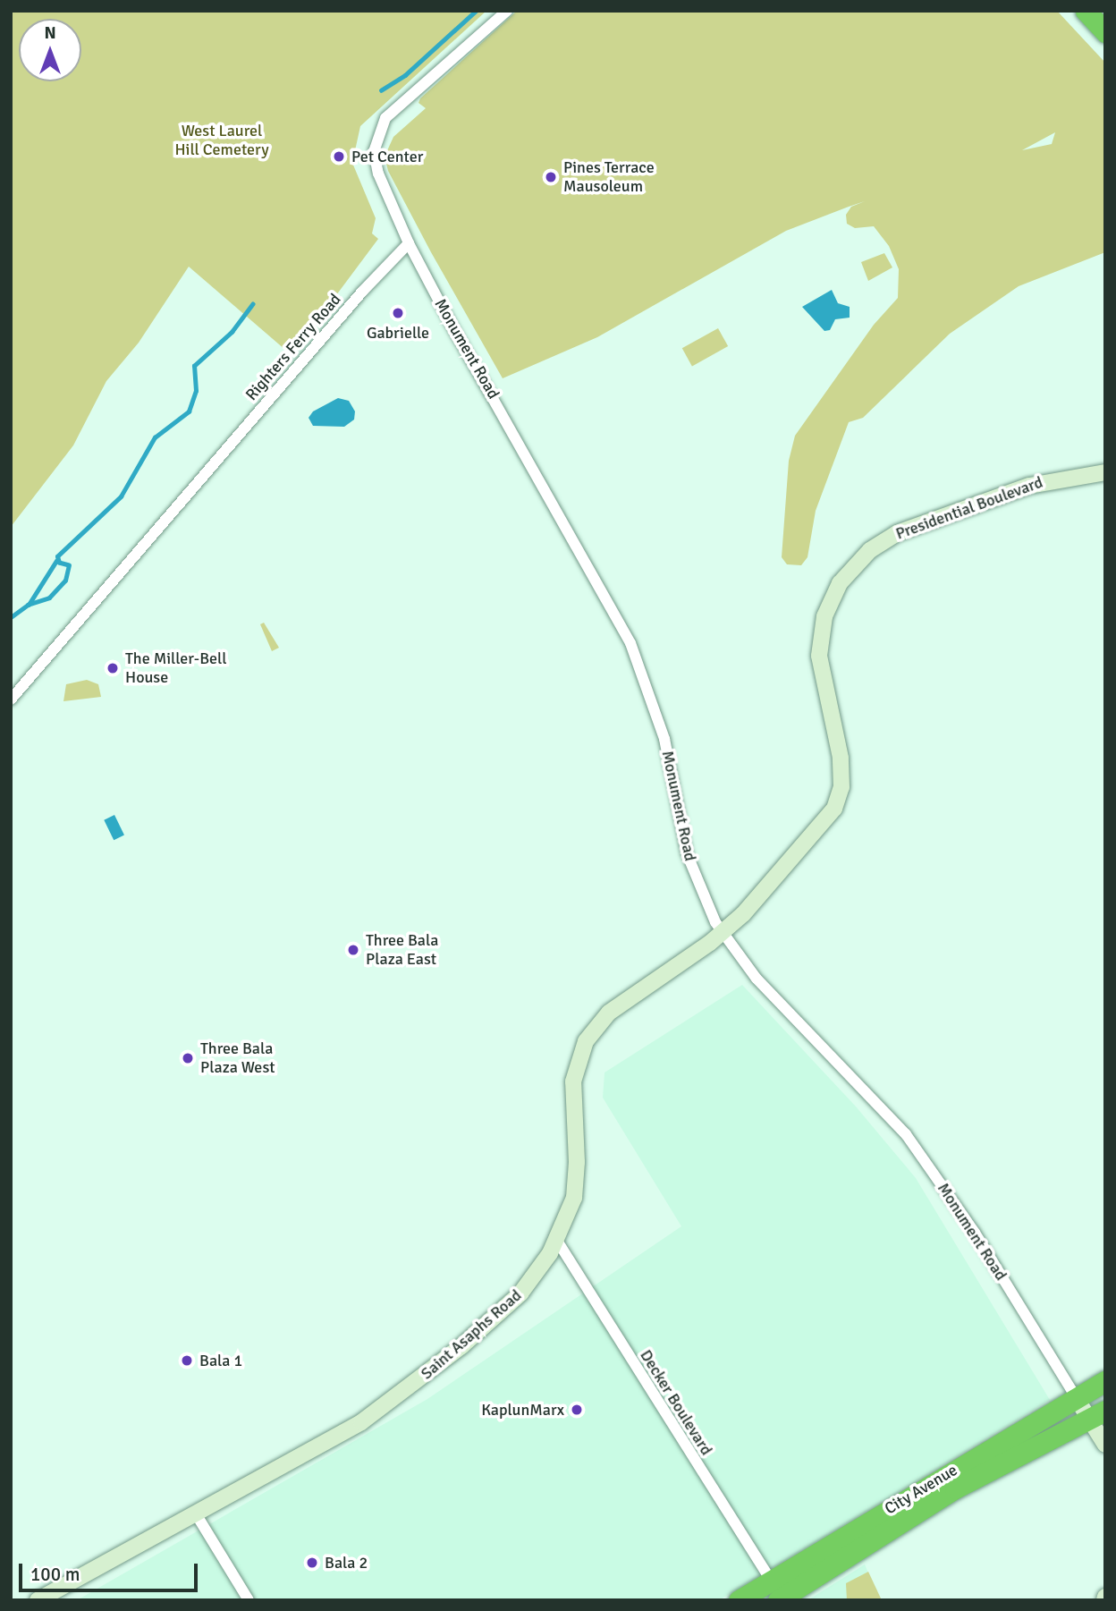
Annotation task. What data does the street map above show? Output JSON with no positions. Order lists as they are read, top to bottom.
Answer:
{
  "streets": {
    "highway": ["City Avenue"],
    "street": [
      "Righters Ferry Road",
      "Monument Road",
      "Presidential Boulevard",
      "Saint Asaphs Road",
      "Decker Boulevard"
    ]
  },
  "crossings": [
    ["Righters Ferry Road", "Monument Road"],
    ["Monument Road", "Presidential Boulevard"],
    ["Monument Road", "Saint Asaphs Road"],
    ["Monument Road", "City Avenue"],
    ["Presidential Boulevard", "Saint Asaphs Road"],
    ["Saint Asaphs Road", "Decker Boulevard"],
    ["Decker Boulevard", "City Avenue"]
  ],
  "parks": ["West Laurel Hill Cemetery"],
  "places": [
    "Pet Center",
    "Pines Terrace Mausoleum",
    "Gabrielle",
    "The Miller-Bell House",
    "Three Bala Plaza East",
    "Three Bala Plaza West",
    "Bala 1",
    "KaplunMarx",
    "Bala 2"
  ],
  "scale_bar": "100 m",
  "north": "top"
}
